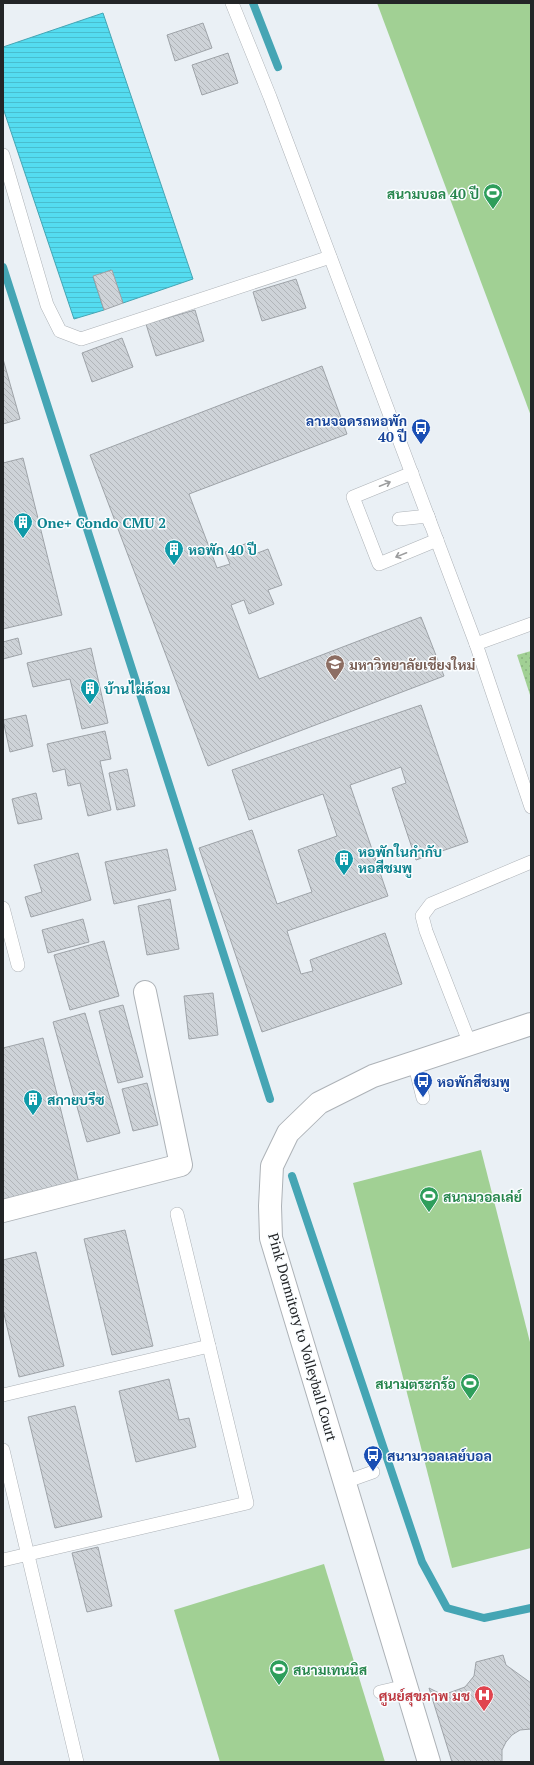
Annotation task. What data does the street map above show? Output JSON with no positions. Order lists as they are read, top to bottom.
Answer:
{
  "streets": {
    "lane": ["Pink Dormitory to Volleyball Court"]
  },
  "places": {
    "sports": [
      "สนามบอล 40 ปี",
      "สนามวอลเล่ย์",
      "สนามตระกร้อ",
      "สนามเทนนิส"
    ],
    "bus stop": ["ลานจอดรถหอพัก 40 ปี", "หอพักสีชมพู", "สนามวอลเลย์บอล"],
    "building": [
      "One+ Condo CMU 2",
      "หอพัก 40 ปี",
      "บ้านไผ่ล้อม",
      "หอพักในกำกับ หอสีชมพู",
      "สกายบรีซ"
    ],
    "school or university": ["มหาวิทยาลัยเชียงใหม่"],
    "hospital": ["ศูนย์สุขภาพ มช"]
  }
}
